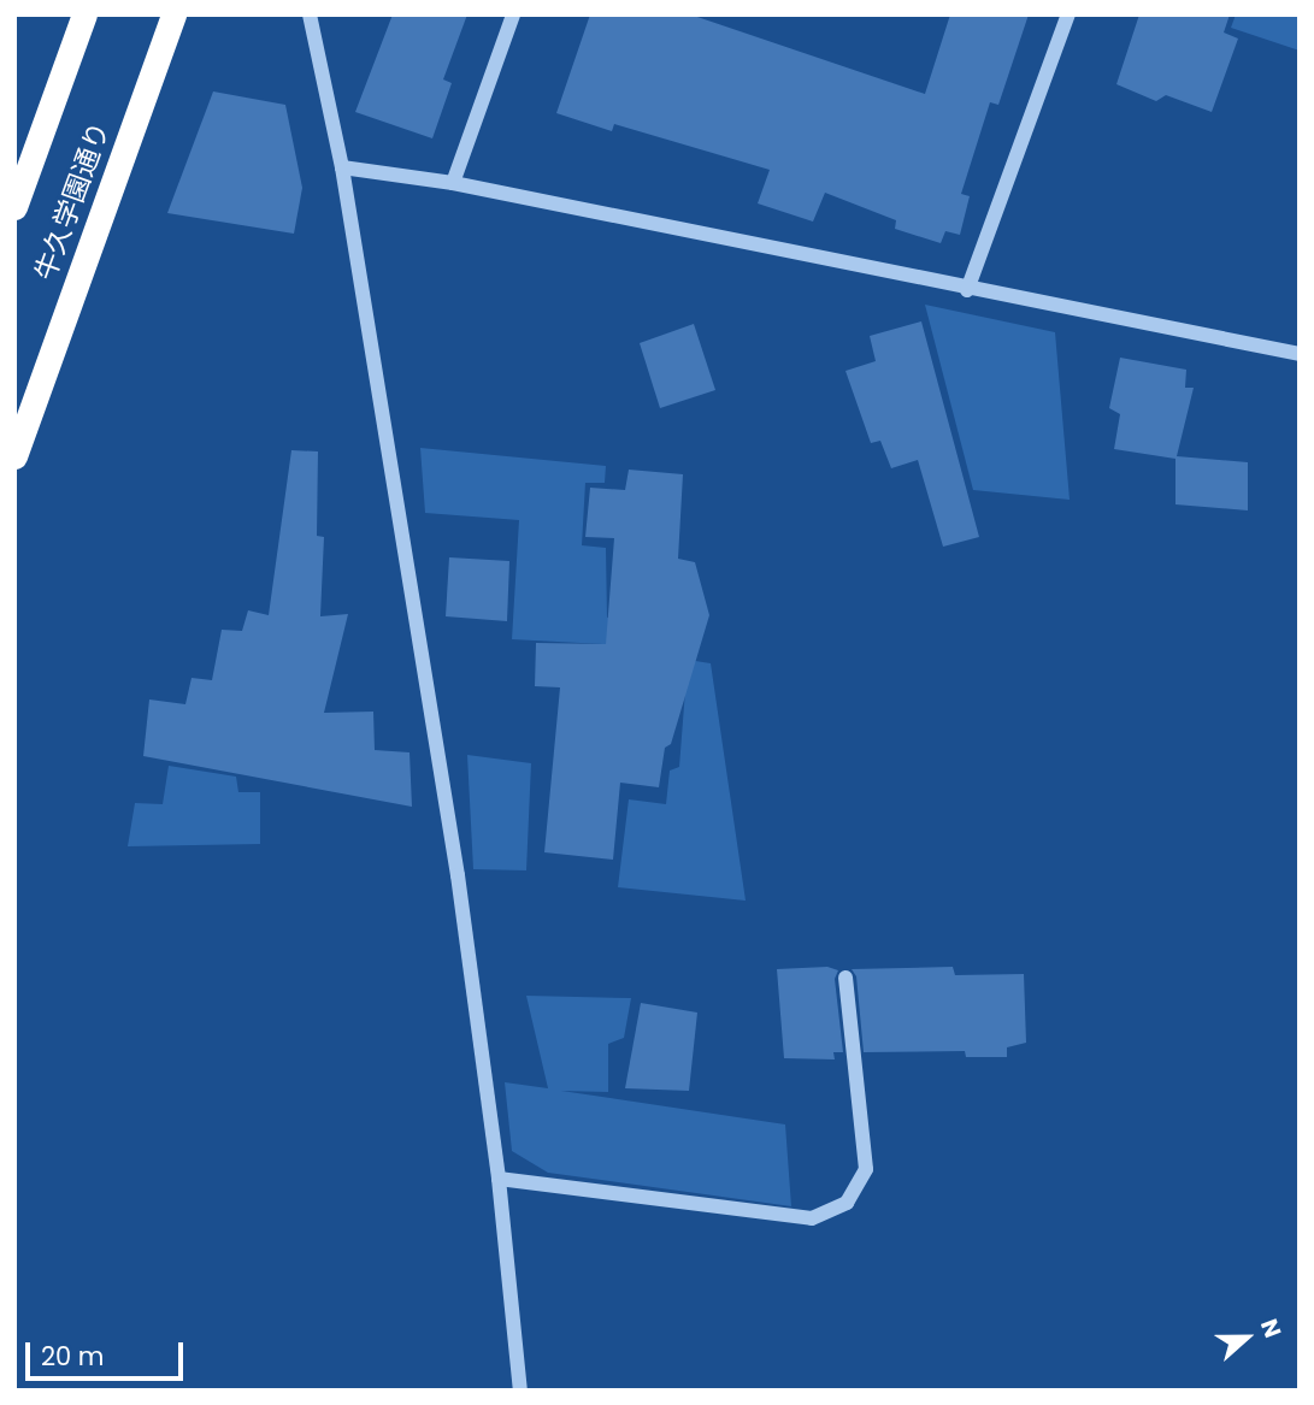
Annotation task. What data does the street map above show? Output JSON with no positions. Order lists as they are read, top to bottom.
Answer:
{
  "streets": {
    "highway": ["牛久学園通り"]
  },
  "scale_bar": "20 m",
  "north": "right"
}
